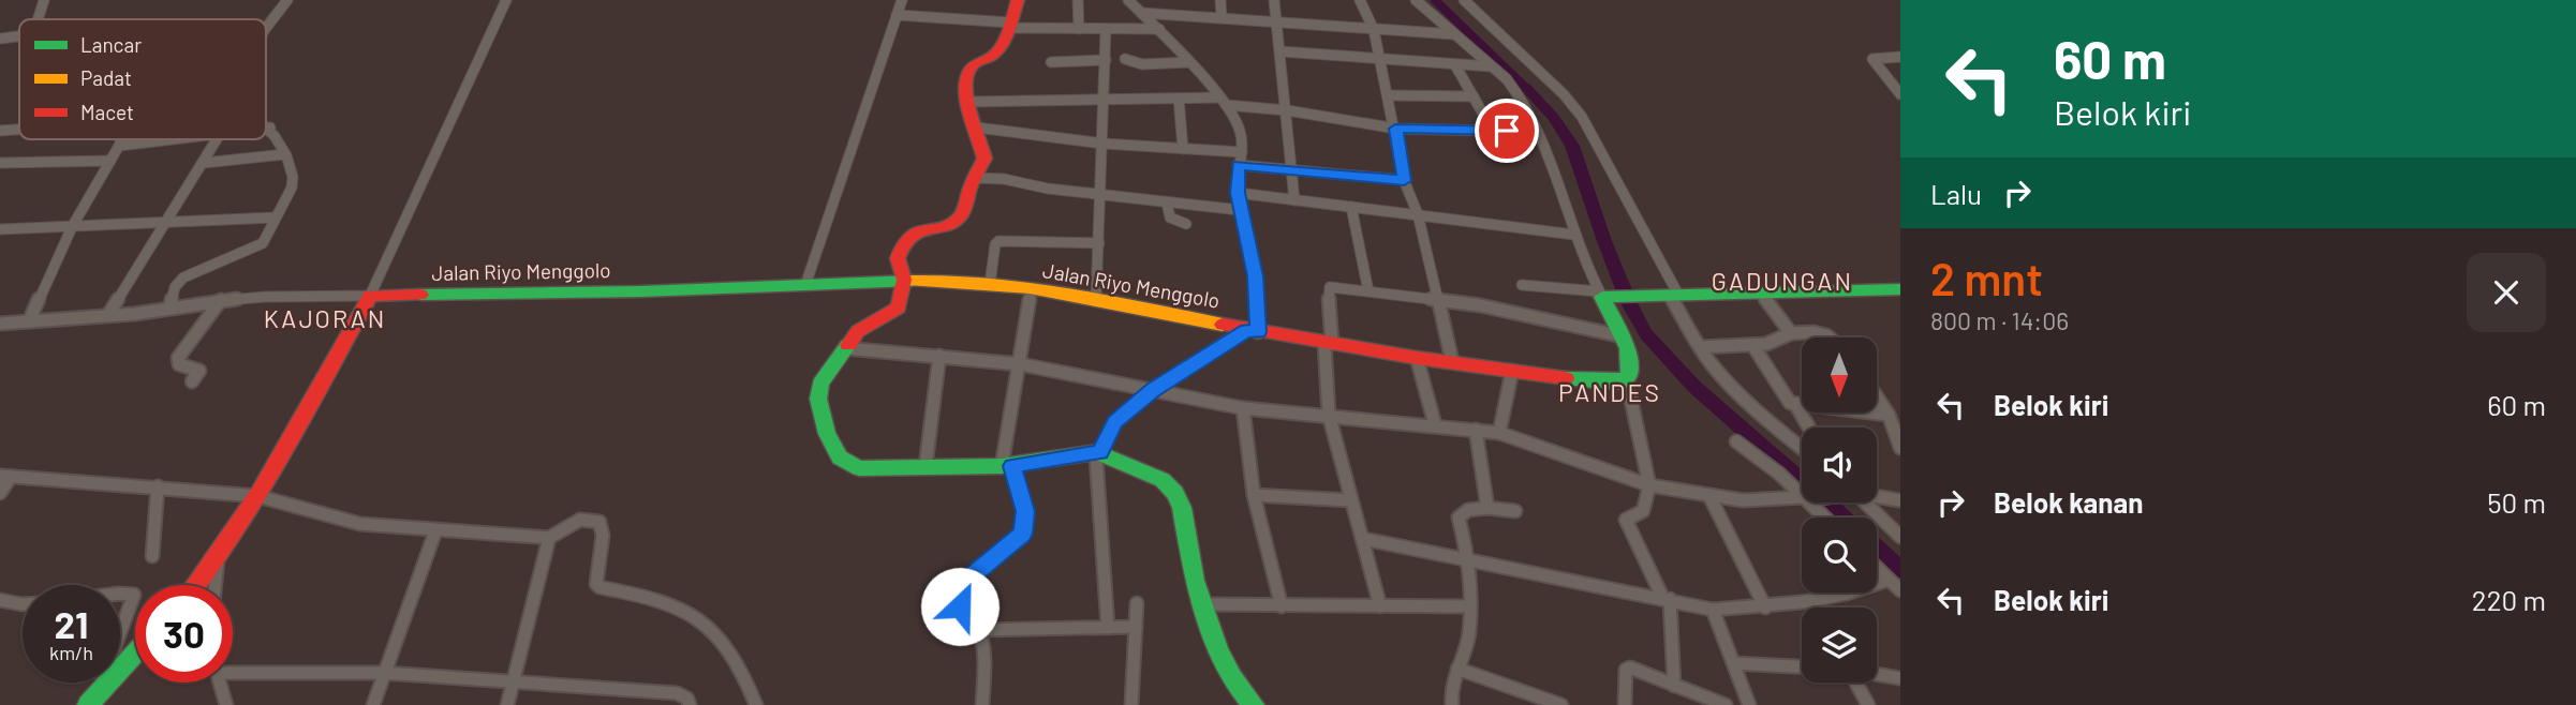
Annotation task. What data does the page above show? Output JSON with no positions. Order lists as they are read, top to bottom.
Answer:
{
  "streets": {
    "street": ["Jalan Riyo Menggolo"]
  },
  "districts": ["GADUNGAN", "KAJORAN", "PANDES"],
  "legend": ["Lancar", "Padat", "Macet"],
  "north": "bottom",
  "page": {
    "turn": ["60 m", "Belok kiri"],
    "then": "Lalu",
    "heading": ["2 mnt", "800 m · 14:06"],
    "list": [
      {
        "name": "Belok kiri",
        "value": "60 m"
      },
      {
        "name": "Belok kanan",
        "value": "50 m"
      },
      {
        "name": "Belok kiri",
        "value": "220 m"
      }
    ],
    "speed": "21 km/h",
    "limit": "30"
  }
}
